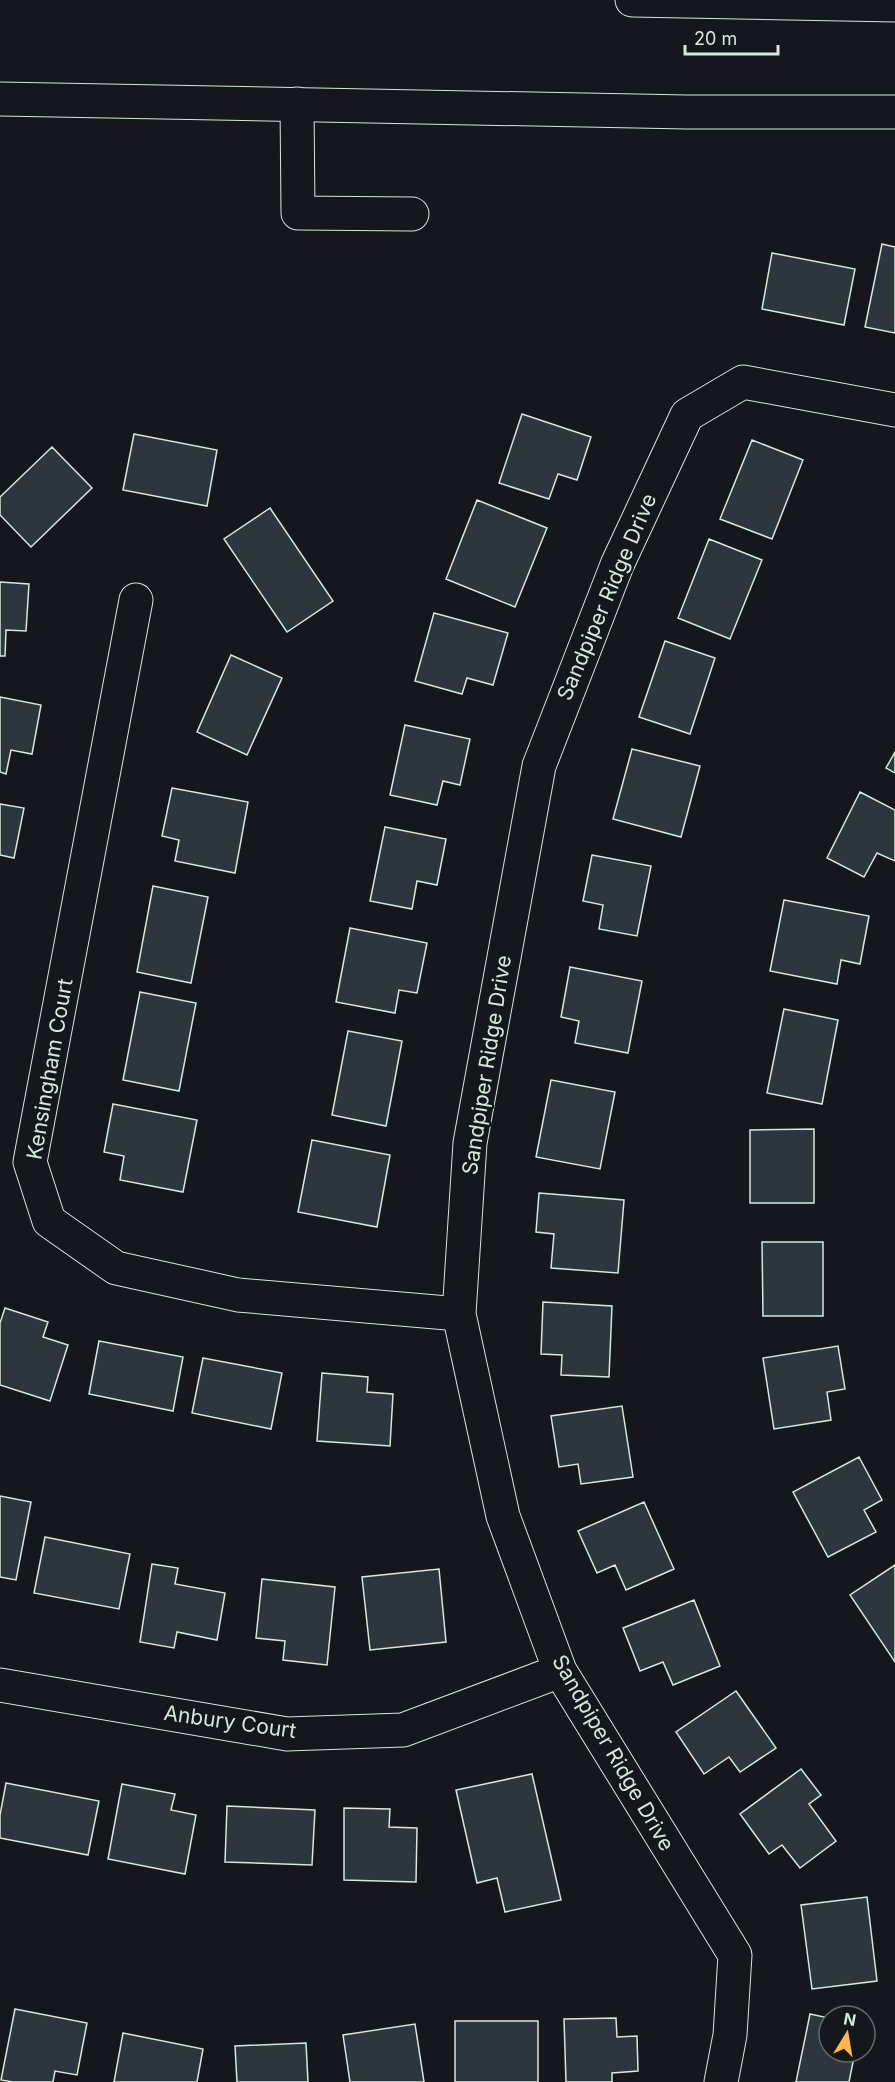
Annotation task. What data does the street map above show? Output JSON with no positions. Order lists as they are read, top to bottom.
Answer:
{
  "streets": {
    "main road": ["Sandpiper Ridge Drive", "Kensingham Court", "Anbury Court"]
  },
  "crossings": [
    ["Sandpiper Ridge Drive", "Kensingham Court"],
    ["Sandpiper Ridge Drive", "Anbury Court"]
  ],
  "scale_bar": "20 m",
  "north": "top"
}
